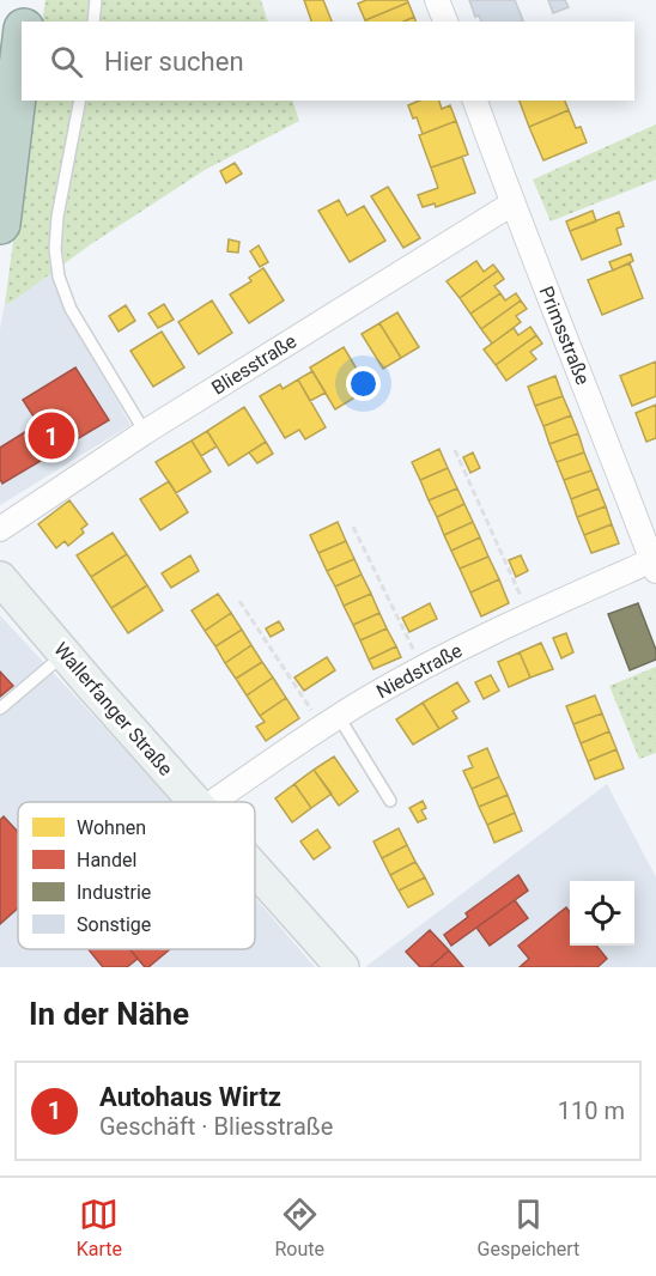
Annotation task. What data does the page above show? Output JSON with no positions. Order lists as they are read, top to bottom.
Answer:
{
  "streets": {
    "main road": ["Wallerfanger Straße"],
    "street": ["Primsstraße", "Bliesstraße", "Niedstraße"]
  },
  "crossings": [
    ["Primsstraße", "Bliesstraße"],
    ["Primsstraße", "Niedstraße"]
  ],
  "legend": [
    "Wohnen",
    "Handel",
    "Industrie",
    "Sonstige"
  ],
  "page": {
    "search": "Hier suchen",
    "pins": "1",
    "heading": "In der Nähe",
    "list": [
      {
        "mark": "1",
        "name": "Autohaus Wirtz",
        "note": "Geschäft · Bliesstraße",
        "value": "110 m"
      }
    ],
    "nav": ["Karte", "Route", "Gespeichert"]
  }
}
